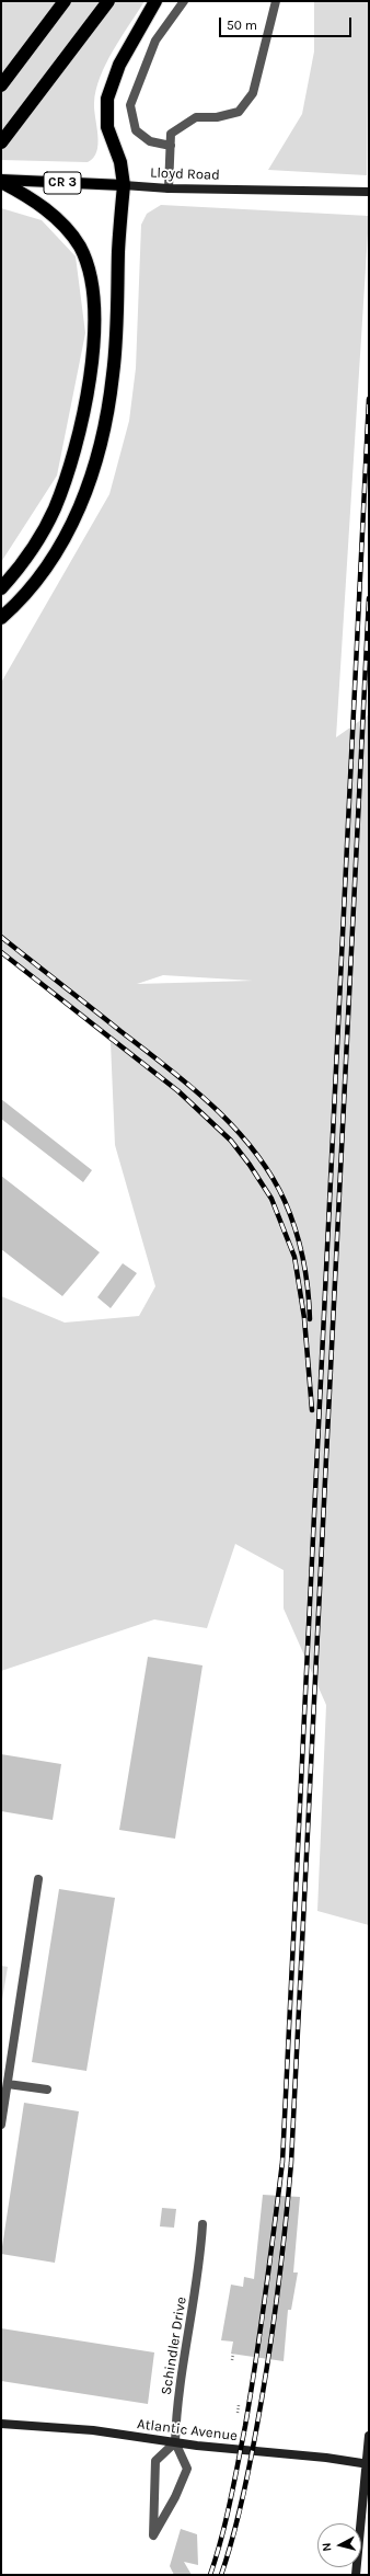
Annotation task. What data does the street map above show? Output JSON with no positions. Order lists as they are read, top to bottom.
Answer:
{
  "streets": {
    "main road": ["Lloyd Road", "CR 3"],
    "street": ["Schindler Drive", "Atlantic Avenue"]
  },
  "crossings": [
    ["Schindler Drive", "Atlantic Avenue"]
  ],
  "scale_bar": "50 m",
  "north": "left"
}
